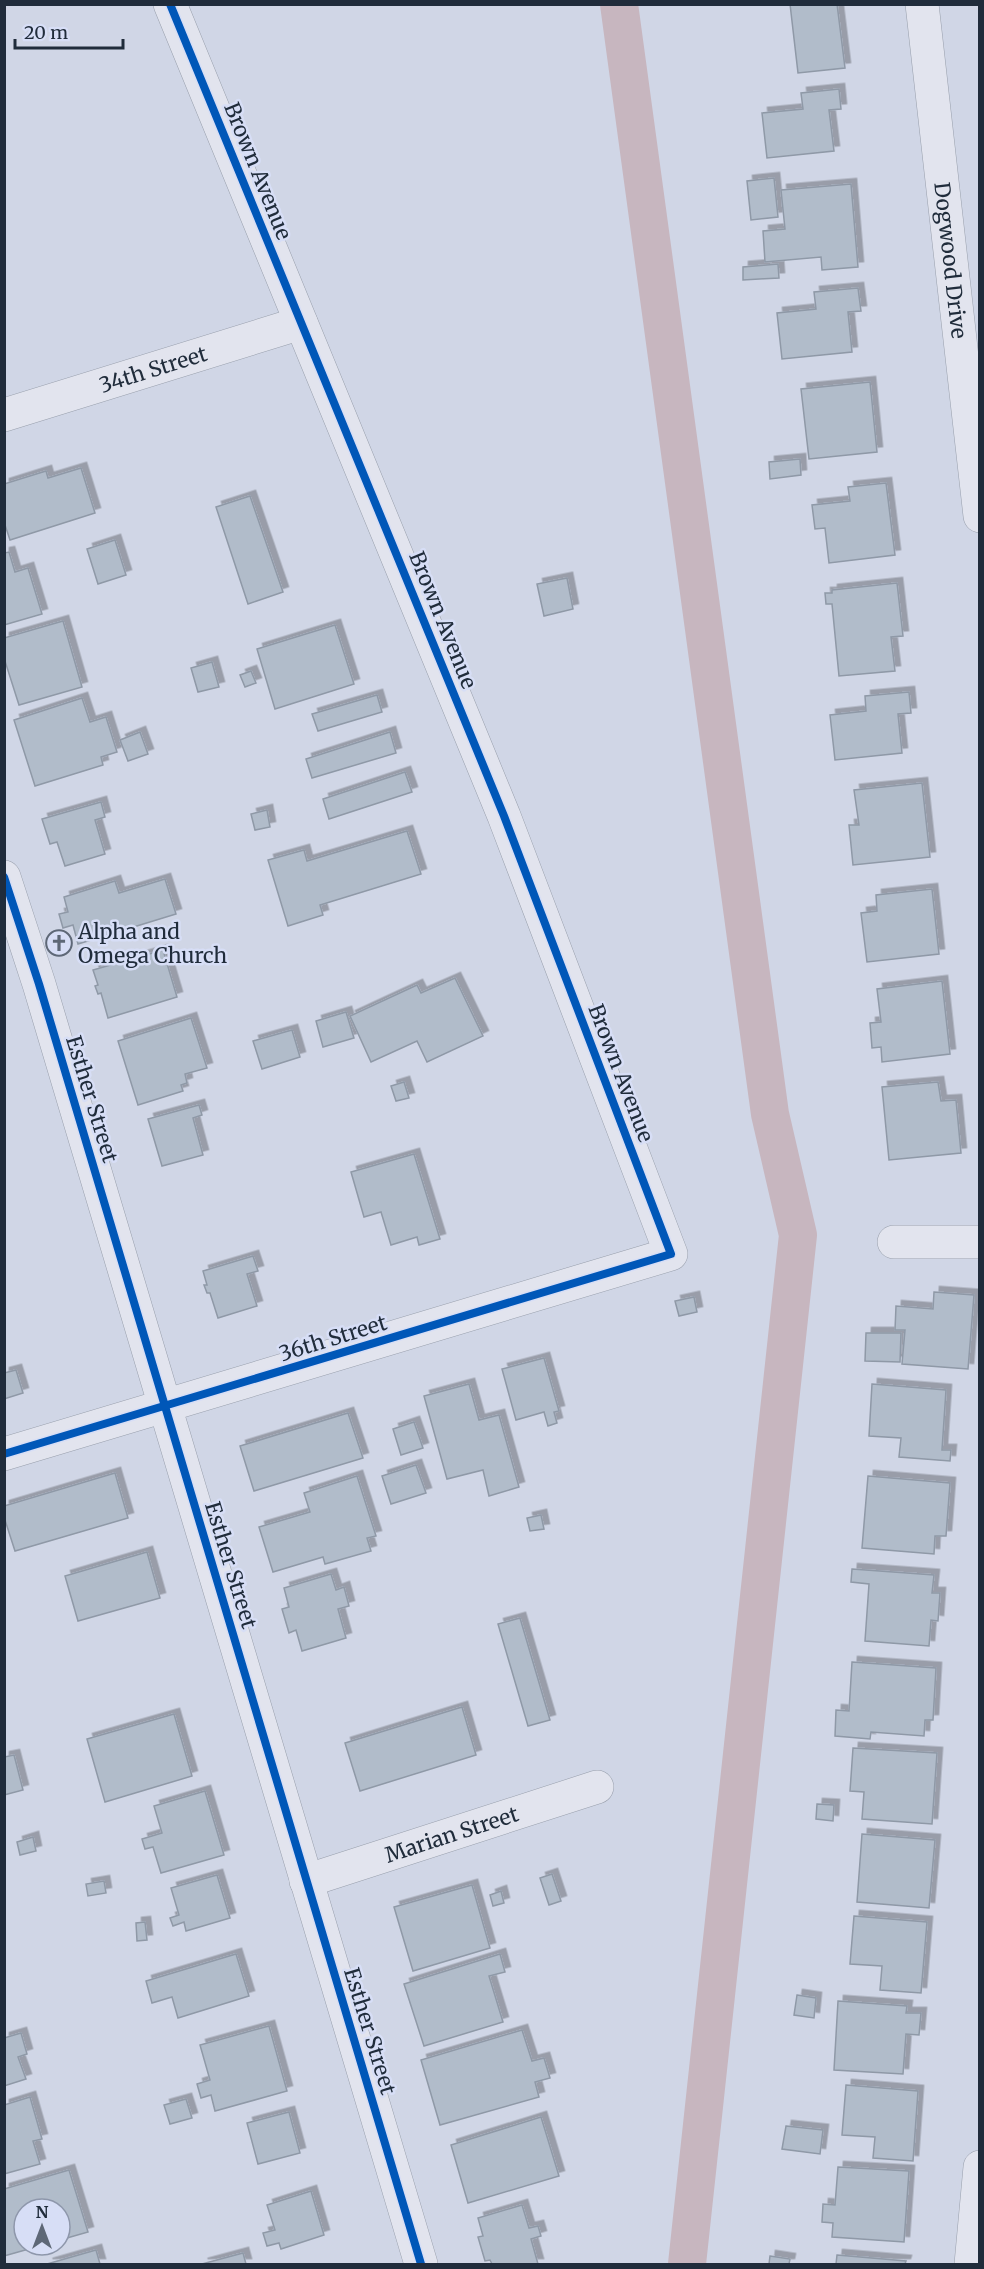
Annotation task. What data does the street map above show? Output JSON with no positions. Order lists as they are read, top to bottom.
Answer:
{
  "streets": {
    "street": [
      "Brown Avenue",
      "Dogwood Drive",
      "34th Street",
      "Esther Street",
      "36th Street",
      "Marian Street"
    ]
  },
  "crossings": [
    ["Brown Avenue", "34th Street"],
    ["Brown Avenue", "36th Street"],
    ["Esther Street", "36th Street"],
    ["Esther Street", "Marian Street"]
  ],
  "places": {
    "church": ["Alpha and Omega Church"]
  },
  "scale_bar": "20 m",
  "north": "top"
}
